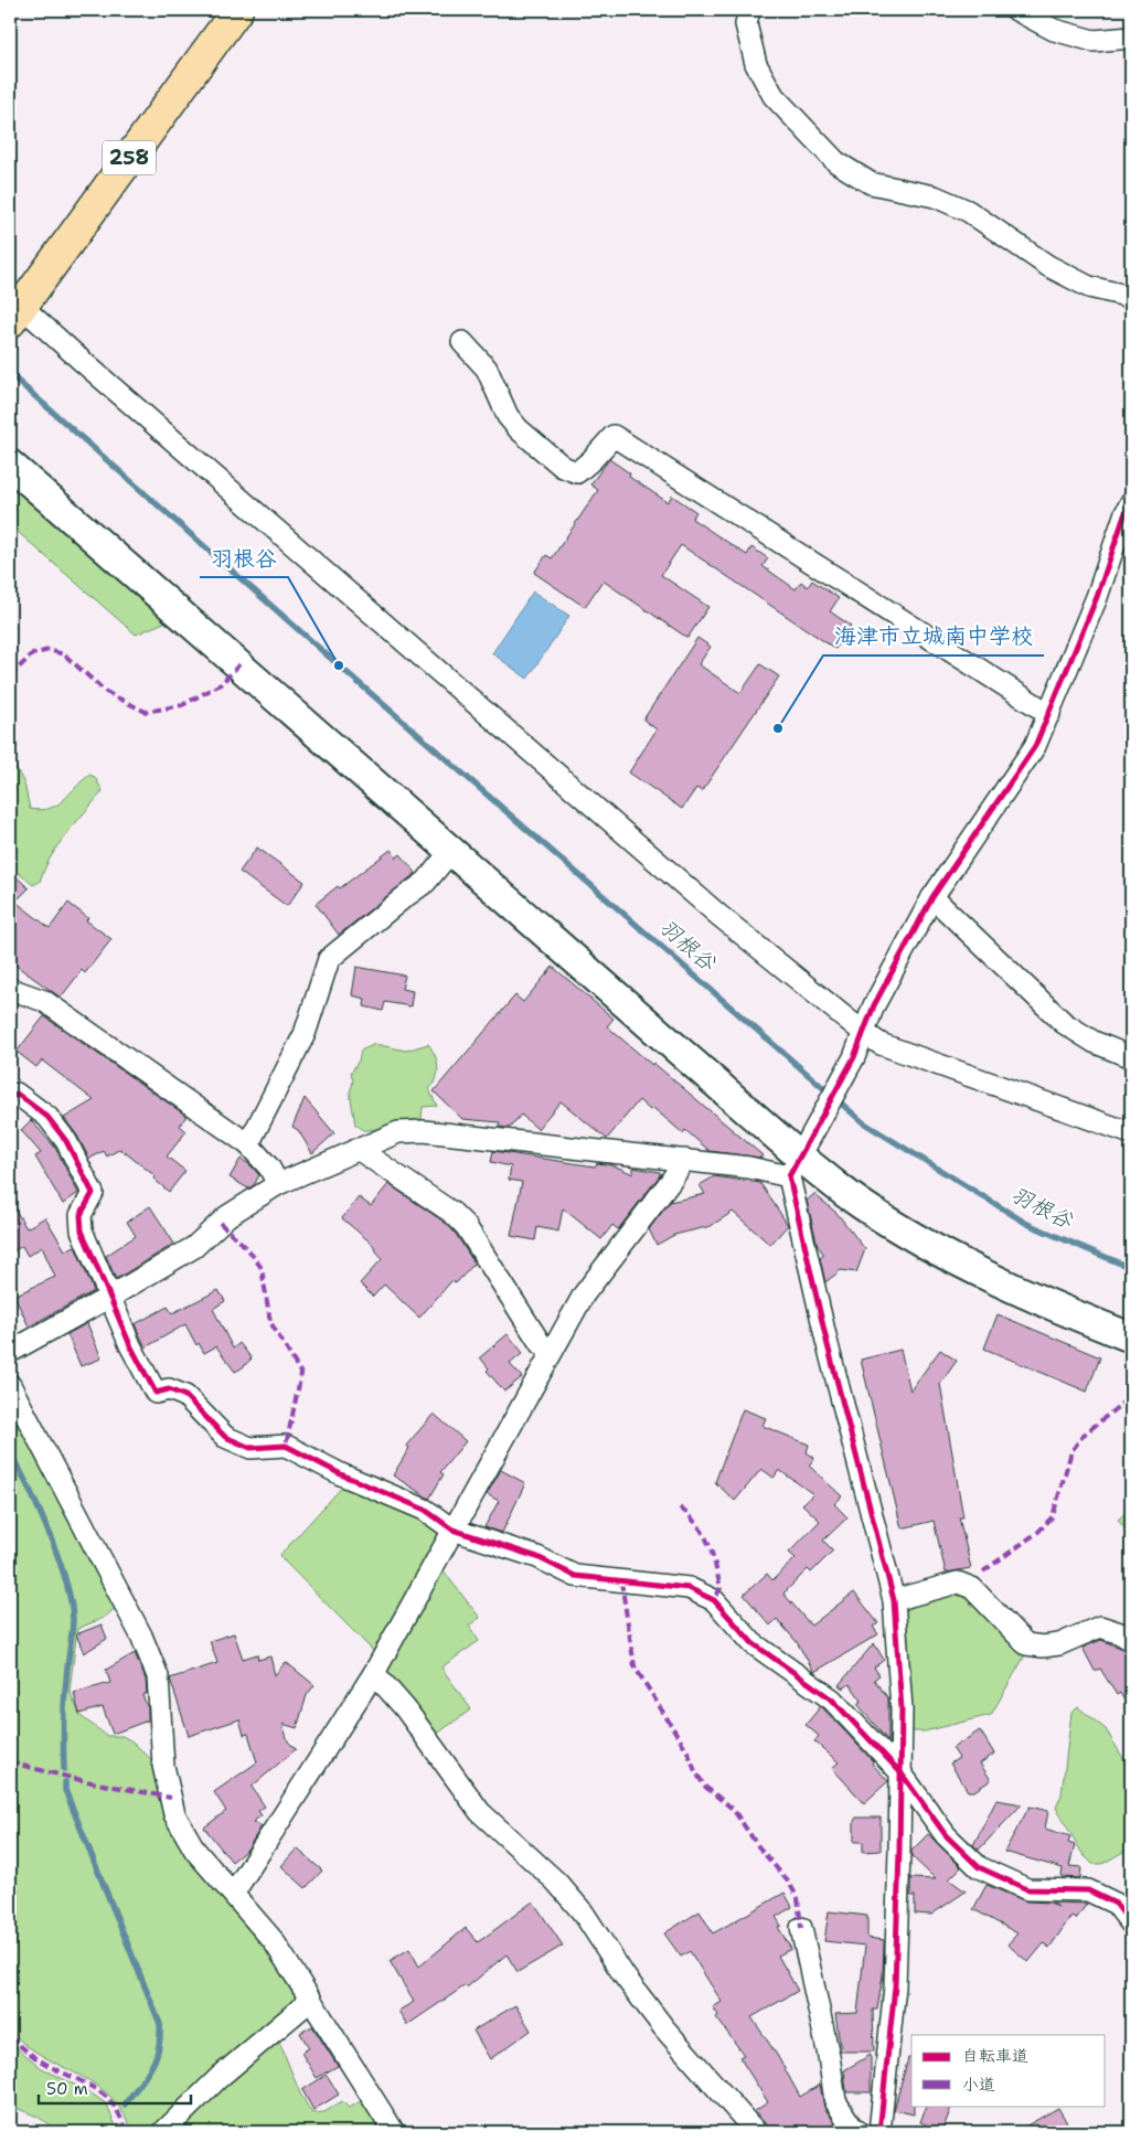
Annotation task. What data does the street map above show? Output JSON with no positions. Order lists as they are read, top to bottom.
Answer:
{
  "streets": {
    "highway": ["258"]
  },
  "water": ["羽根谷"],
  "places": ["羽根谷", "海津市立城南中学校"],
  "legend": ["自転車道", "小道"],
  "scale_bar": "50 m"
}
